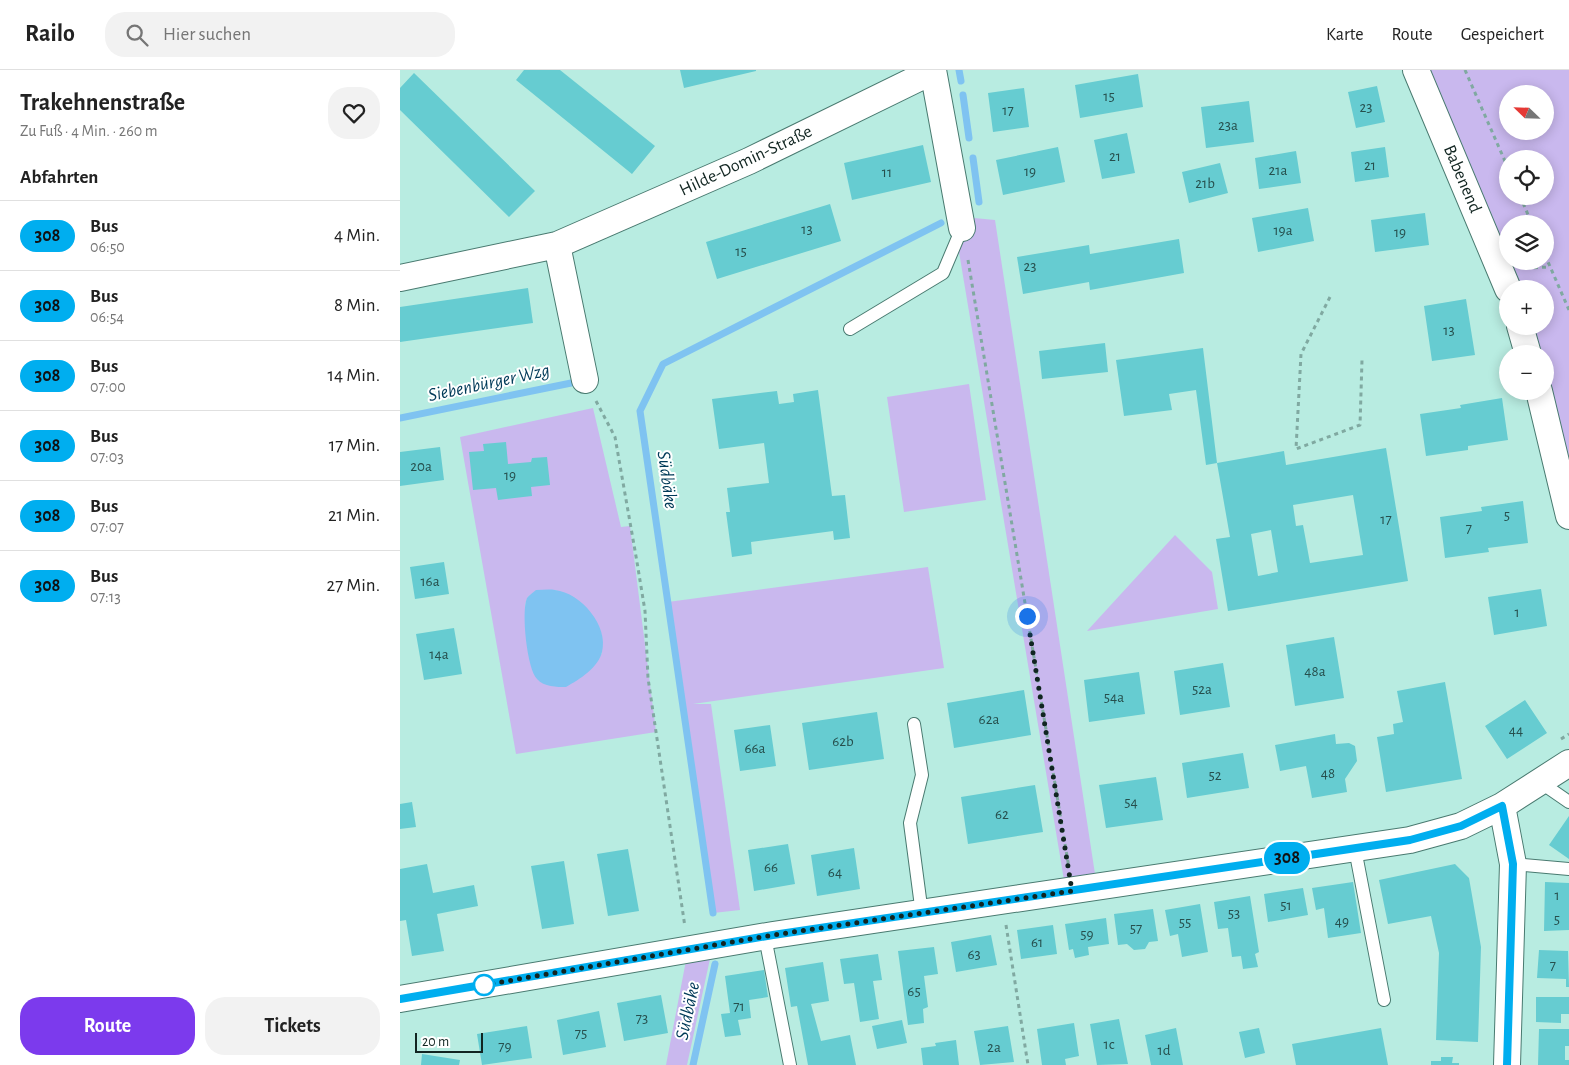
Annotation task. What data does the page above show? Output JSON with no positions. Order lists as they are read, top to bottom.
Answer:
{
  "streets": {
    "street": ["Hilde-Domin-Straße", "Babenend"]
  },
  "water": ["Siebenbürger Wzg", "Südbäke"],
  "lines": ["bus line 308"],
  "house_numbers": [
    "15",
    "23",
    "17",
    "23a",
    "21",
    "21",
    "21a",
    "19",
    "11",
    "21b",
    "13",
    "19a",
    "19",
    "15",
    "23",
    "13",
    "20a",
    "19",
    "5",
    "17",
    "7",
    "16a",
    "1",
    "14a",
    "48a",
    "52a",
    "54a",
    "62a",
    "44",
    "62b",
    "66a",
    "48",
    "52",
    "54",
    "62",
    "66",
    "64",
    "1",
    "51",
    "53",
    "5",
    "49",
    "55",
    "57",
    "59",
    "61",
    "63",
    "7",
    "65",
    "71",
    "73",
    "75",
    "1c",
    "79",
    "2a",
    "1d"
  ],
  "scale_bar": "20 m",
  "north": "top left",
  "page": {
    "header": "Railo",
    "search": "Hier suchen",
    "nav": ["Karte", "Route", "Gespeichert"],
    "heading": [
      ["Trakehnenstraße", "Zu Fuß · 4 Min. · 260 m"],
      "Abfahrten"
    ],
    "on_map": "308",
    "map_buttons": ["+", "−"],
    "list": [
      {
        "mark": "308",
        "name": "Bus",
        "note": "06:50",
        "value": "4 Min."
      },
      {
        "mark": "308",
        "name": "Bus",
        "note": "06:54",
        "value": "8 Min."
      },
      {
        "mark": "308",
        "name": "Bus",
        "note": "07:00",
        "value": "14 Min."
      },
      {
        "mark": "308",
        "name": "Bus",
        "note": "07:03",
        "value": "17 Min."
      },
      {
        "mark": "308",
        "name": "Bus",
        "note": "07:07",
        "value": "21 Min."
      },
      {
        "mark": "308",
        "name": "Bus",
        "note": "07:13",
        "value": "27 Min."
      }
    ],
    "buttons": ["Route", "Tickets"],
    "scale": "20 m"
  }
}
